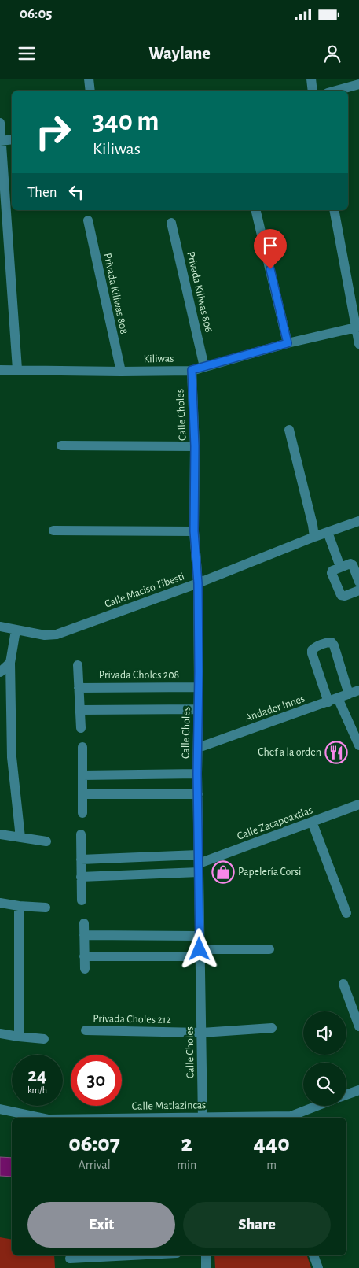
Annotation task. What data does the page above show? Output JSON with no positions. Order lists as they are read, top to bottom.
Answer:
{
  "streets": {
    "street": [
      "Privada Kiliwas 806",
      "Privada Kiliwas 808",
      "Kiliwas",
      "Calle Choles",
      "Calle Maciso Tibesti",
      "Privada Choles 208",
      "Andador Innes",
      "Calle Zacapoaxtlas",
      "Privada Choles 212",
      "Calle Matlazincas"
    ]
  },
  "crossings": [
    ["Privada Kiliwas 806", "Kiliwas"],
    ["Privada Kiliwas 808", "Kiliwas"],
    ["Kiliwas", "Calle Choles"],
    ["Calle Choles", "Calle Maciso Tibesti"],
    ["Calle Choles", "Privada Choles 208"],
    ["Calle Choles", "Andador Innes"],
    ["Calle Choles", "Calle Zacapoaxtlas"],
    ["Calle Choles", "Privada Choles 212"]
  ],
  "places": {
    "restaurant": ["Chef a la orden"],
    "shop": ["Papelería Corsi"]
  },
  "page": {
    "status": "06:05",
    "header": "Waylane",
    "turn": ["340 m", "Kiliwas"],
    "then": "Then",
    "speed": "24 km/h",
    "limit": "30",
    "eta": [
      "06:07",
      "Arrival",
      "2",
      "min",
      "440",
      "m"
    ],
    "buttons": ["Exit", "Share"]
  }
}
